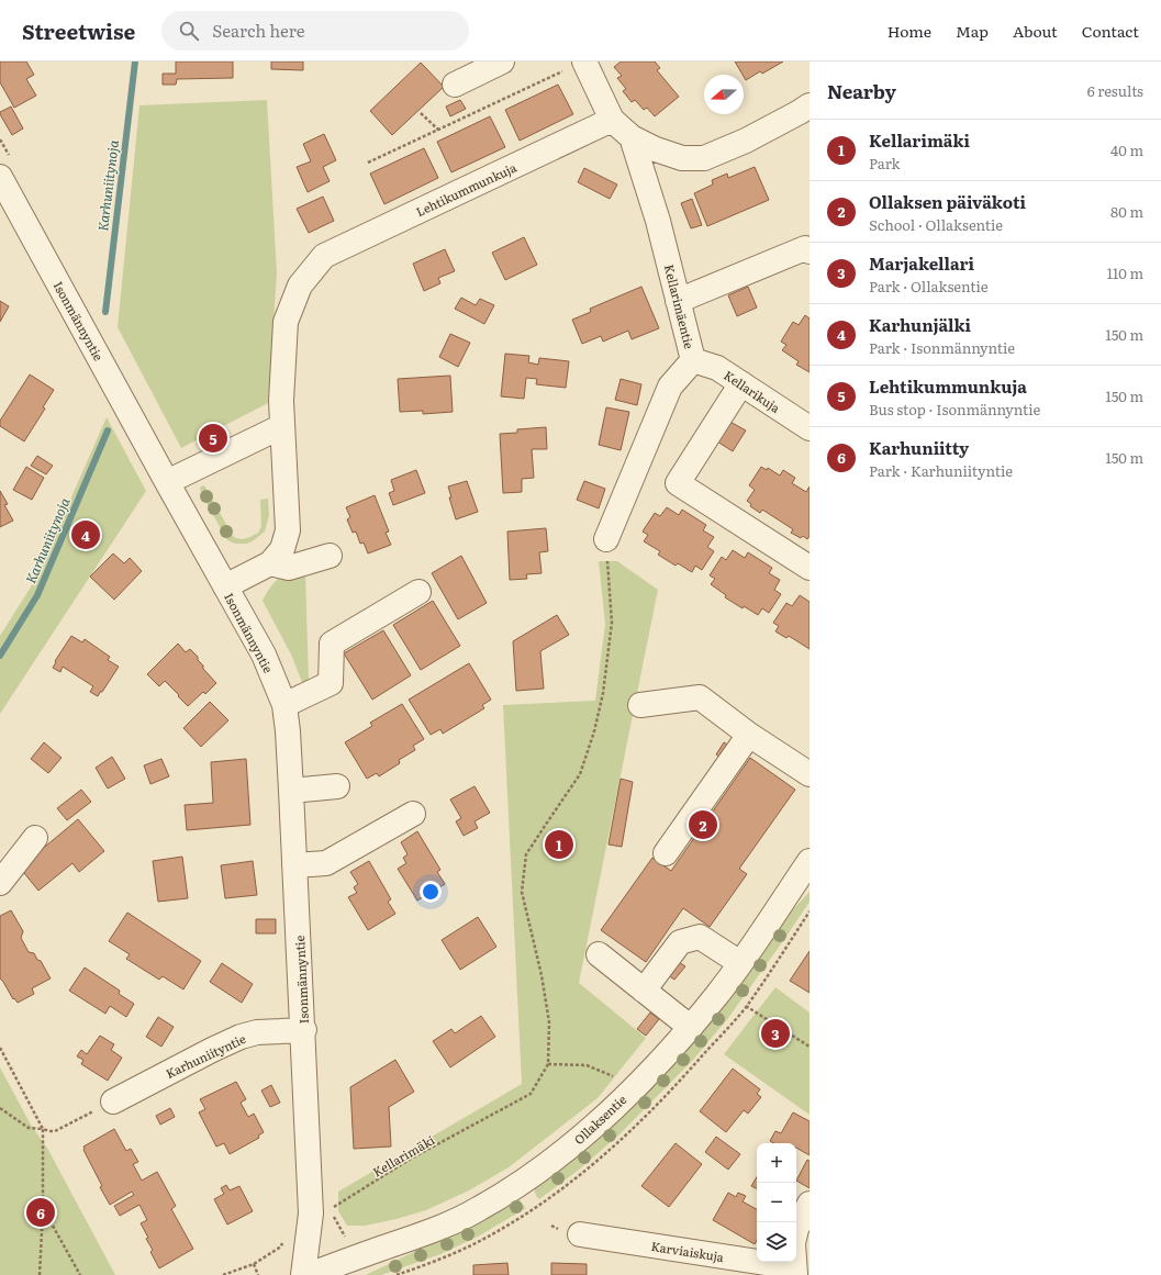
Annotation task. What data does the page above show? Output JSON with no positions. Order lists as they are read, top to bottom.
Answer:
{
  "streets": {
    "street": [
      "Lehtikummunkuja",
      "Kellarimäentie",
      "Isonmännyntie",
      "Kellarikuja",
      "Karhuniityntie",
      "Ollaksentie",
      "Karviaiskuja"
    ],
    "path": ["Kellarimäki"]
  },
  "crossings": [
    ["Lehtikummunkuja", "Isonmännyntie"],
    ["Kellarimäentie", "Kellarikuja"],
    ["Kellarimäentie", "Kellarimäki"],
    ["Isonmännyntie", "Karhuniityntie"],
    ["Ollaksentie", "Kellarimäki"]
  ],
  "water": ["Karhuniitynoja"],
  "north": "left",
  "page": {
    "header": "Streetwise",
    "search": "Search here",
    "nav": [
      "Home",
      "Map",
      "About",
      "Contact"
    ],
    "heading": ["Nearby", "6 results"],
    "list": [
      {
        "mark": "1",
        "name": "Kellarimäki",
        "note": "Park",
        "value": "40 m"
      },
      {
        "mark": "2",
        "name": "Ollaksen päiväkoti",
        "note": "School · Ollaksentie",
        "value": "80 m"
      },
      {
        "mark": "3",
        "name": "Marjakellari",
        "note": "Park · Ollaksentie",
        "value": "110 m"
      },
      {
        "mark": "4",
        "name": "Karhunjälki",
        "note": "Park · Isonmännyntie",
        "value": "150 m"
      },
      {
        "mark": "5",
        "name": "Lehtikummunkuja",
        "note": "Bus stop · Isonmännyntie",
        "value": "150 m"
      },
      {
        "mark": "6",
        "name": "Karhuniitty",
        "note": "Park · Karhuniityntie",
        "value": "150 m"
      }
    ],
    "pins": [
      "5",
      "4",
      "2",
      "1",
      "3",
      "6"
    ],
    "map_buttons": ["+", "−"]
  }
}
